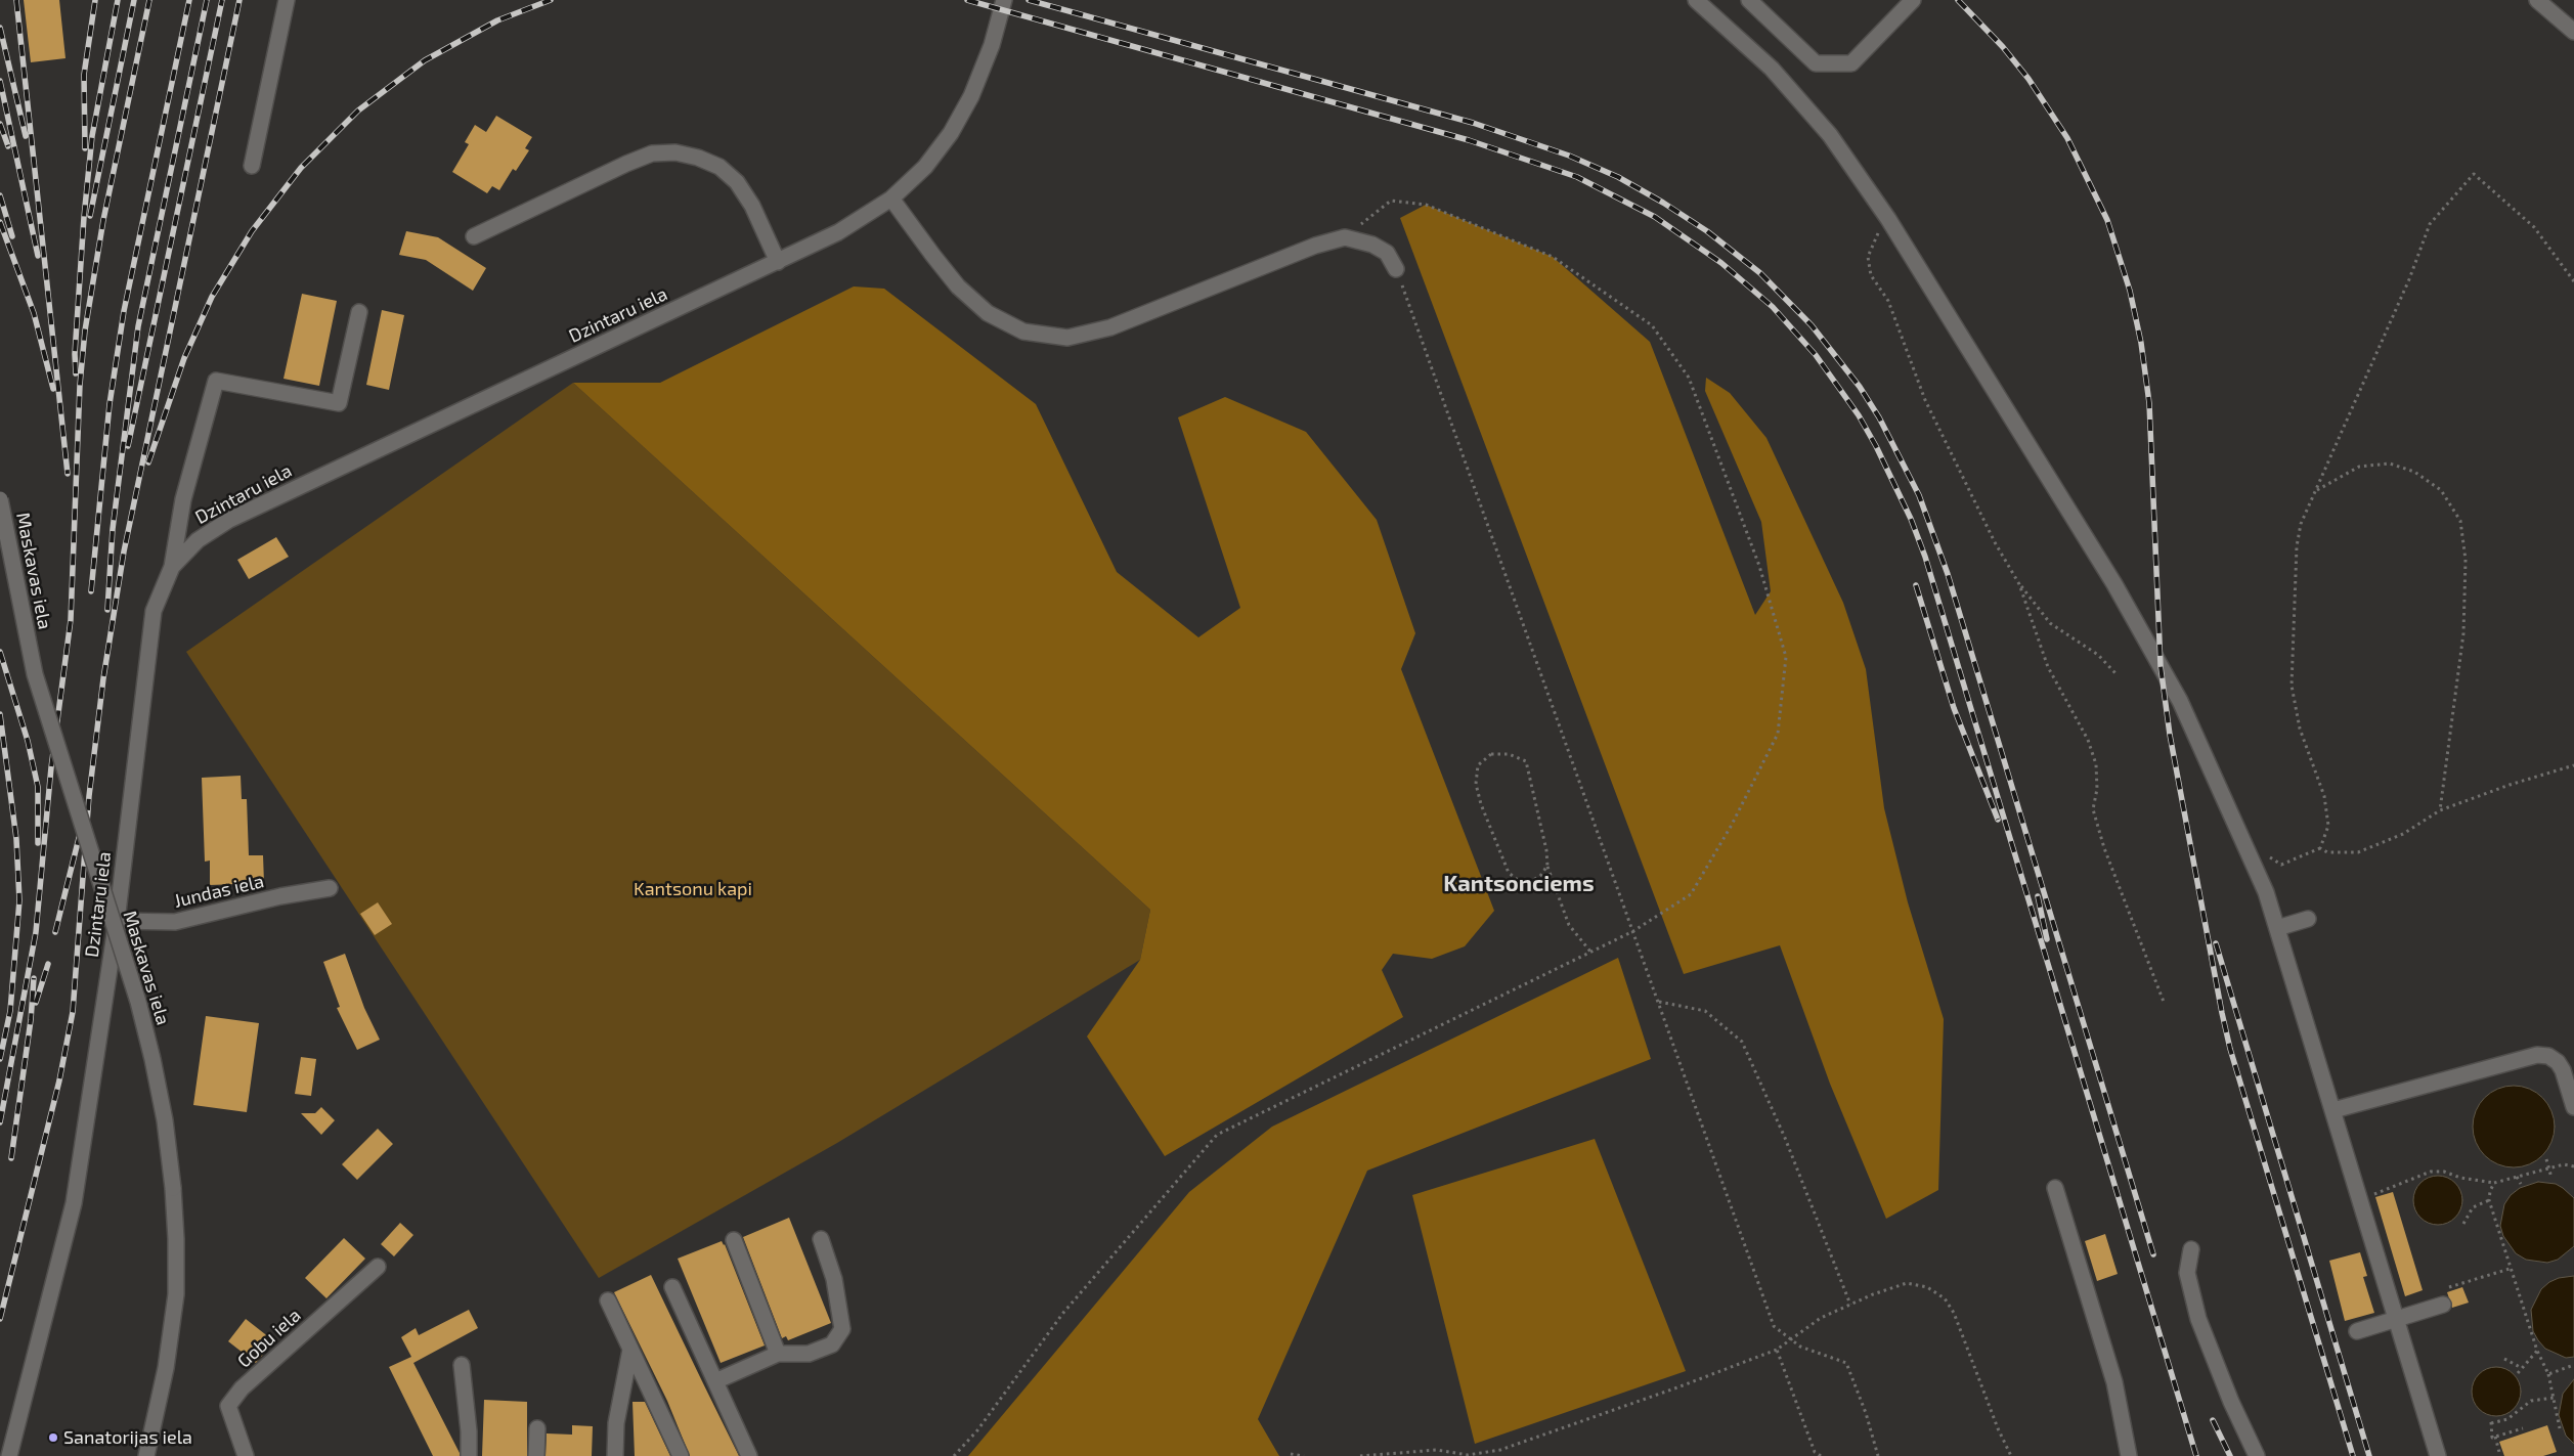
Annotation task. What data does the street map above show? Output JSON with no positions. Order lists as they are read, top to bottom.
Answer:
{
  "streets": {
    "street": [
      "Dzintaru iela",
      "Maskavas iela",
      "Jundas iela",
      "Gobu iela"
    ]
  },
  "crossings": [
    ["Dzintaru iela", "Jundas iela"]
  ],
  "districts": ["Kantsonciems"],
  "parks": ["Kantsonu kapi"],
  "places": ["Sanatorijas iela"]
}
